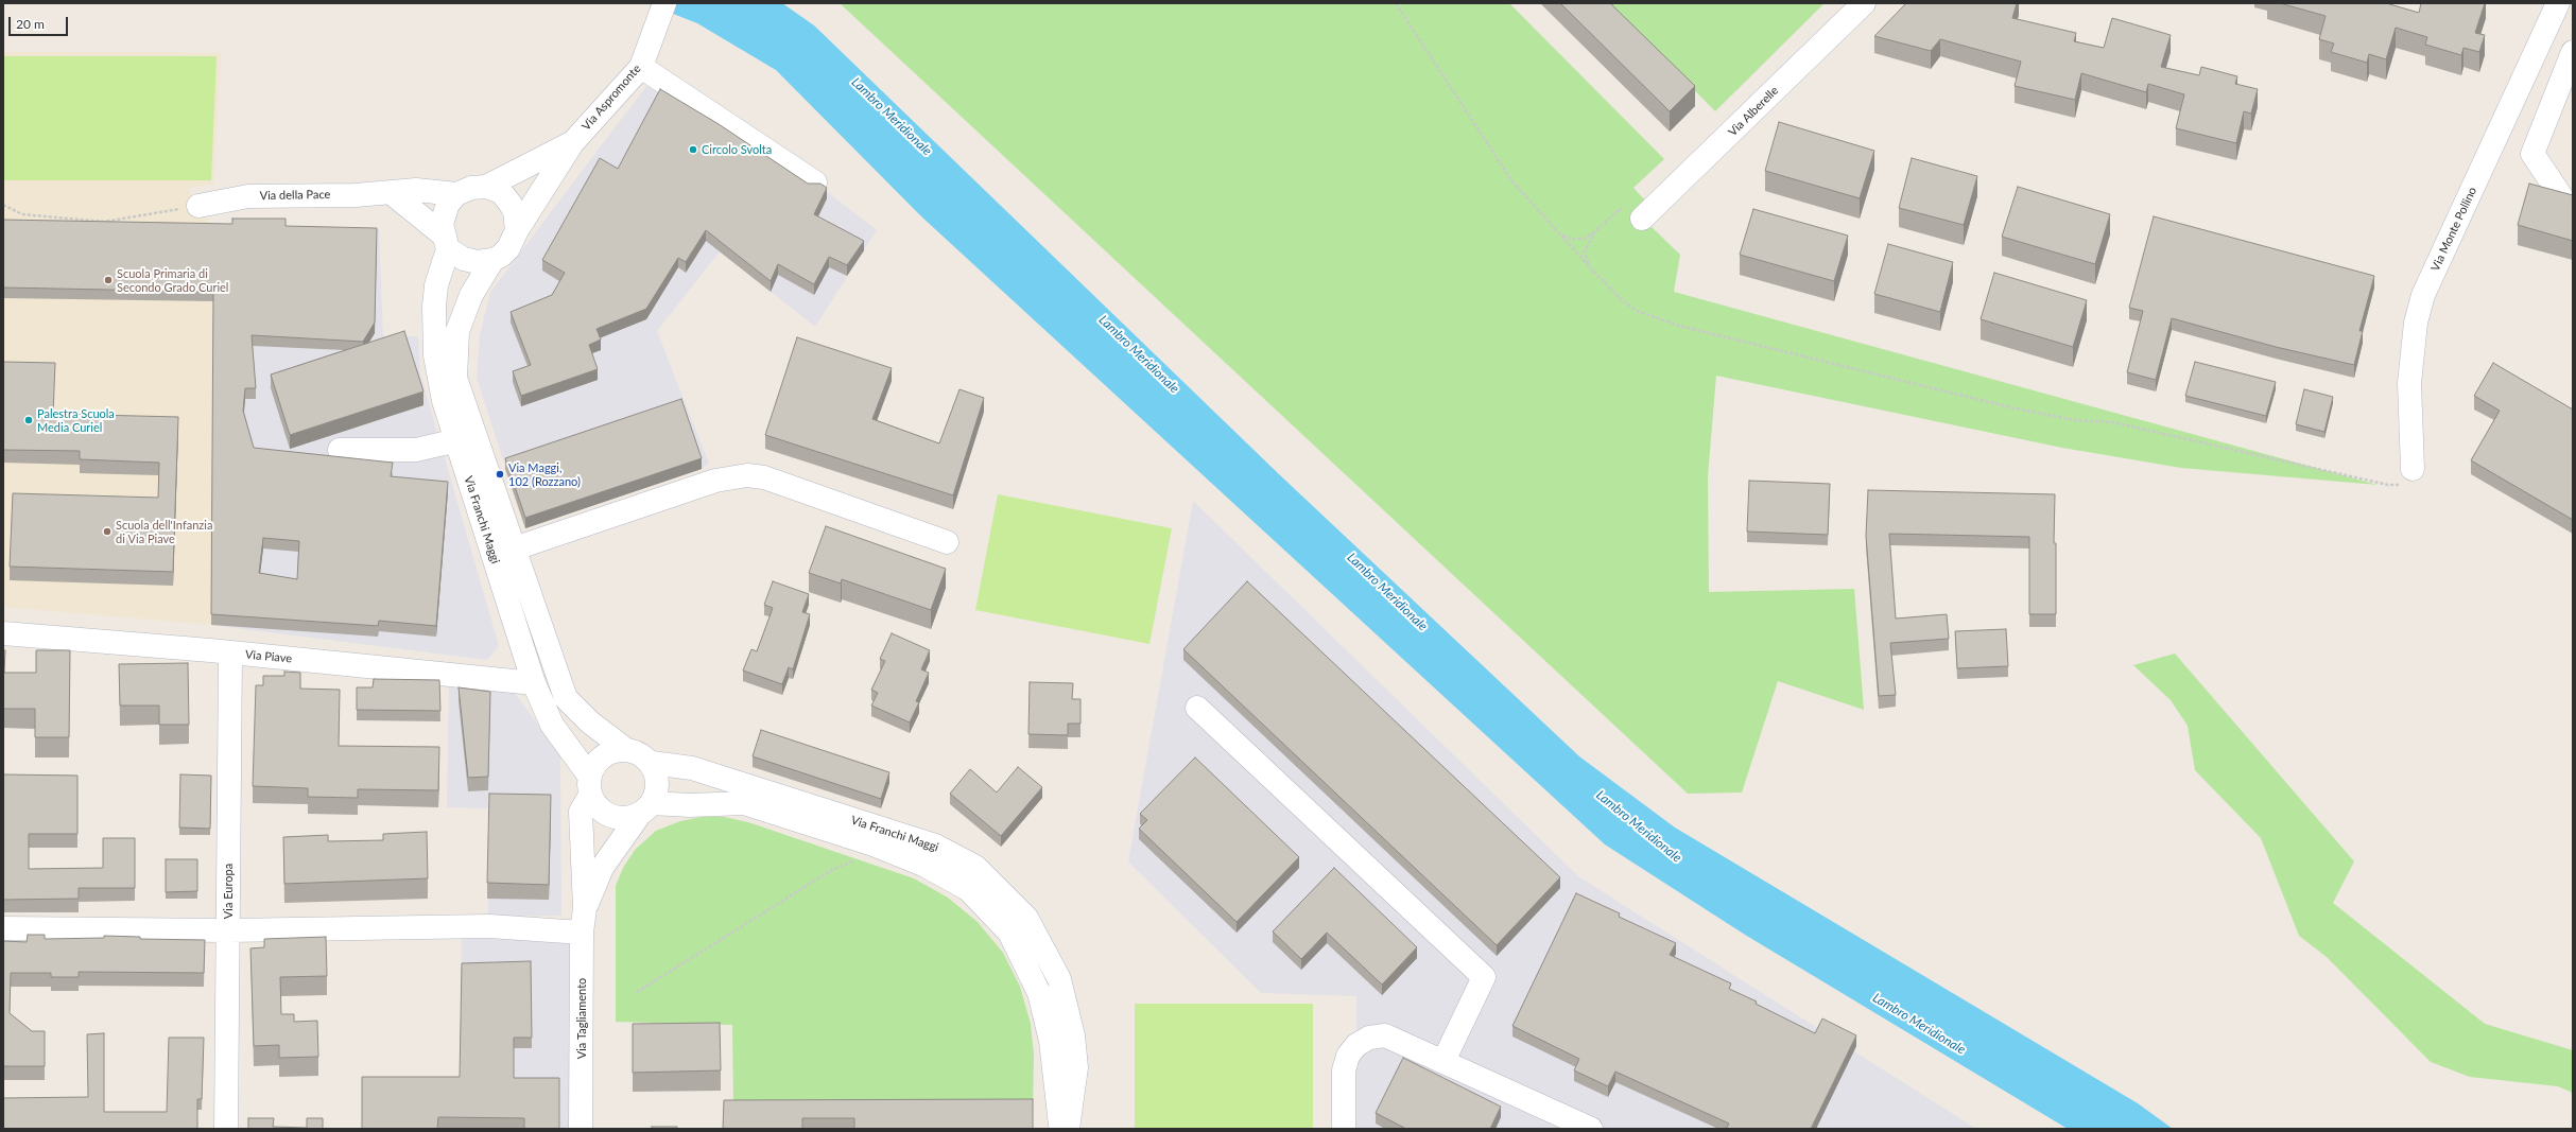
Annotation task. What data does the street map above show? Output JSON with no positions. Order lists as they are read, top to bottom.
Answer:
{
  "streets": {
    "street": [
      "Via Aspromonte",
      "Via Alberelle",
      "Via della Pace",
      "Via Monte Pollino",
      "Via Franchi Maggi",
      "Via Piave",
      "Via Europa",
      "Via Tagliamento"
    ]
  },
  "crossings": [
    ["Via Aspromonte", "Via della Pace"],
    ["Via Aspromonte", "Via Franchi Maggi"],
    ["Via della Pace", "Via Franchi Maggi"],
    ["Via Franchi Maggi", "Via Piave"],
    ["Via Franchi Maggi", "Via Tagliamento"],
    ["Via Piave", "Via Europa"]
  ],
  "water": ["Lambro Meridionale"],
  "places": [
    "Circolo Svolta",
    "Scuola Primaria di Secondo Grado Curiel",
    "Palestra Scuola Media Curiel",
    "Via Maggi, 102 (Rozzano)",
    "Scuola dell'Infanzia di Via Piave"
  ],
  "scale_bar": "20 m"
}
